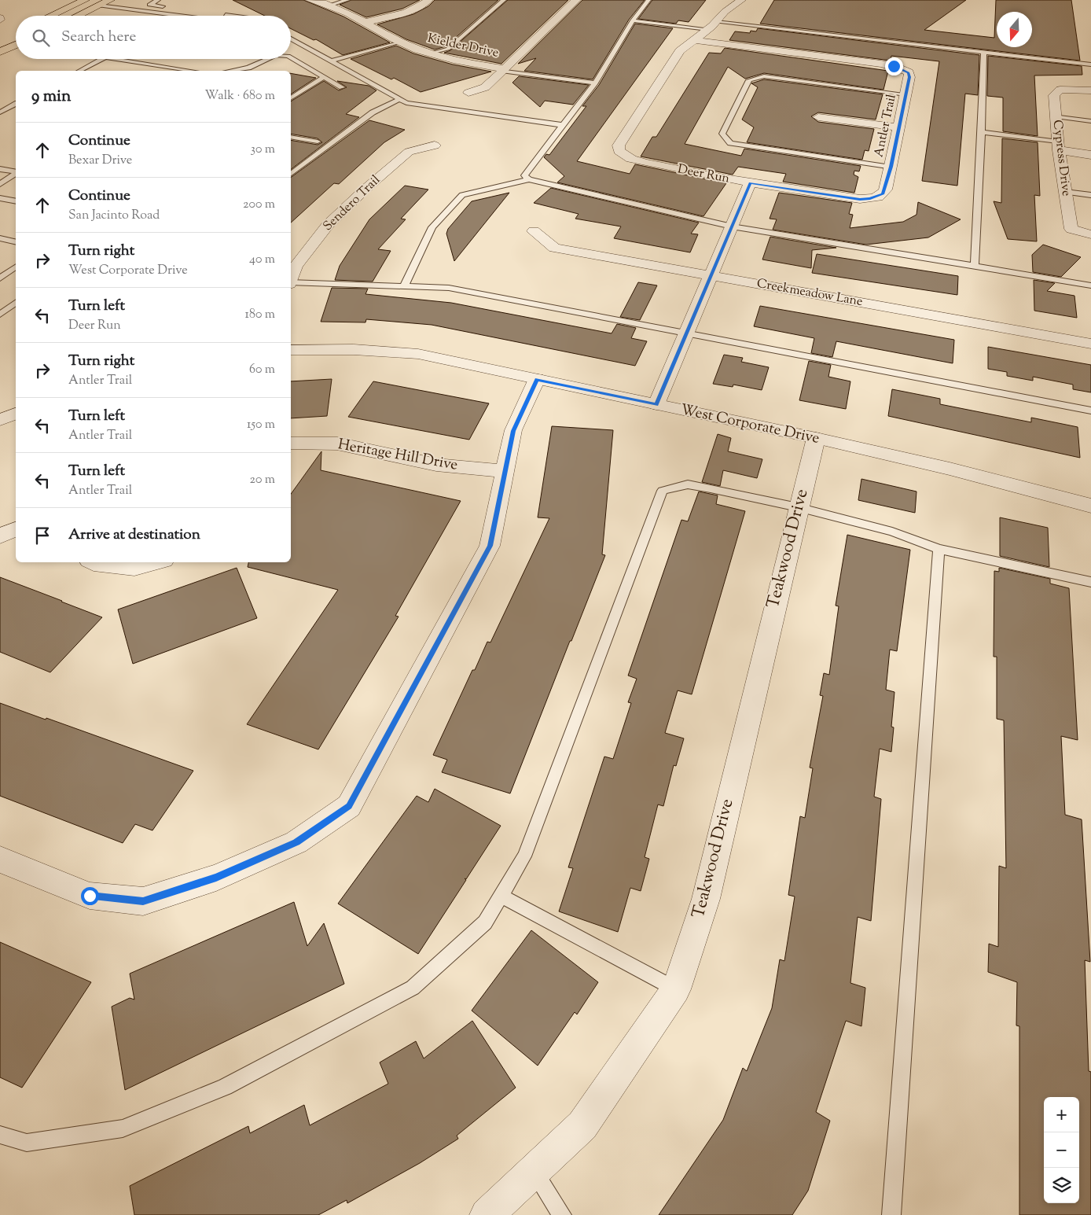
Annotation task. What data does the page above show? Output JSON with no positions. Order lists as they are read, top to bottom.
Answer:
{
  "streets": {
    "street": [
      "Kielder Drive",
      "Antler Trail",
      "Cypress Drive",
      "Deer Run",
      "Sendero Trail",
      "Creekmeadow Lane",
      "West Corporate Drive",
      "Heritage Hill Drive",
      "Teakwood Drive"
    ]
  },
  "crossings": [
    ["Antler Trail", "Deer Run"],
    ["Deer Run", "Creekmeadow Lane"],
    ["Deer Run", "West Corporate Drive"],
    ["West Corporate Drive", "Teakwood Drive"]
  ],
  "north": "bottom",
  "page": {
    "search": "Search here",
    "heading": ["9 min", "Walk · 680 m"],
    "list": [
      ["Continue", "Bexar Drive", "30 m"],
      ["Continue", "San Jacinto Road", "200 m"],
      ["Turn right", "West Corporate Drive", "40 m"],
      ["Turn left", "Deer Run", "180 m"],
      ["Turn right", "Antler Trail", "60 m"],
      ["Turn left", "Antler Trail", "150 m"],
      ["Turn left", "Antler Trail", "20 m"],
      "Arrive at destination"
    ],
    "map_buttons": ["+", "−"]
  }
}
